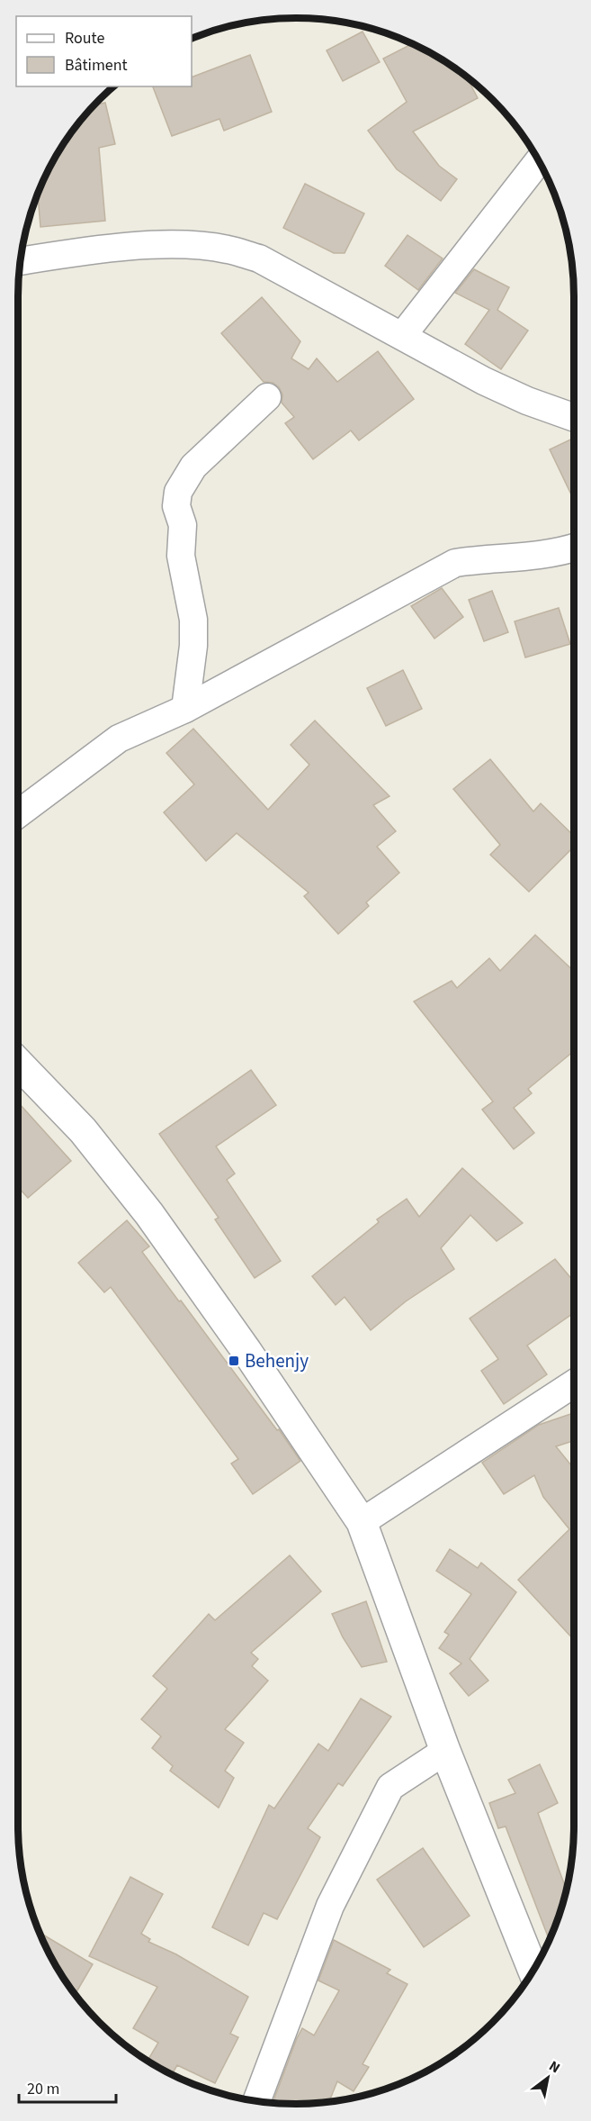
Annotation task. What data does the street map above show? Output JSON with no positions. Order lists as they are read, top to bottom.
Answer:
{
  "places": {
    "transit": ["Behenjy"]
  },
  "legend": ["Route", "Bâtiment"],
  "scale_bar": "20 m",
  "north": "top right"
}
